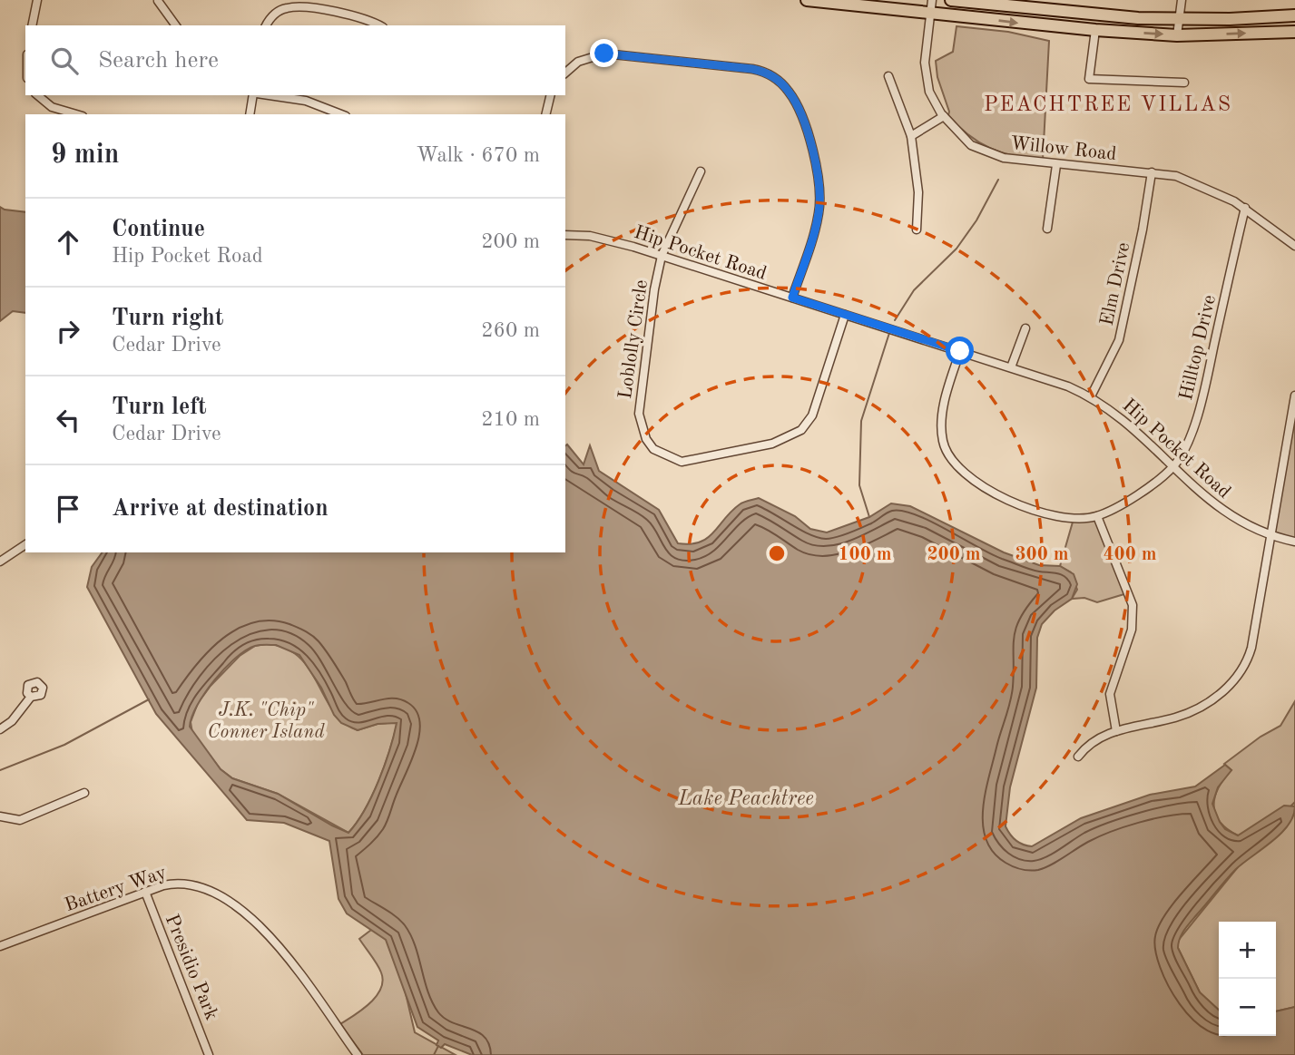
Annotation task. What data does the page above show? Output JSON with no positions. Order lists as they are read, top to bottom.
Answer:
{
  "streets": {
    "street": [
      "Willow Road",
      "Hip Pocket Road",
      "Elm Drive",
      "Loblolly Circle",
      "Hilltop Drive",
      "Battery Way",
      "Presidio Park"
    ]
  },
  "crossings": [
    ["Willow Road", "Elm Drive"],
    ["Willow Road", "Hilltop Drive"],
    ["Hip Pocket Road", "Elm Drive"],
    ["Hip Pocket Road", "Loblolly Circle"],
    ["Hip Pocket Road", "Hilltop Drive"],
    ["Battery Way", "Presidio Park"]
  ],
  "districts": ["PEACHTREE VILLAS"],
  "water": ["Lake Peachtree"],
  "parks": ["J.K. \"Chip\" Conner Island"],
  "page": {
    "search": "Search here",
    "heading": ["9 min", "Walk · 670 m"],
    "list": [
      ["Continue", "Hip Pocket Road", "200 m"],
      ["Turn right", "Cedar Drive", "260 m"],
      ["Turn left", "Cedar Drive", "210 m"],
      "Arrive at destination"
    ],
    "map_buttons": ["+", "−"]
  },
  "rings": [
    "100 m",
    "200 m",
    "300 m",
    "400 m"
  ]
}
